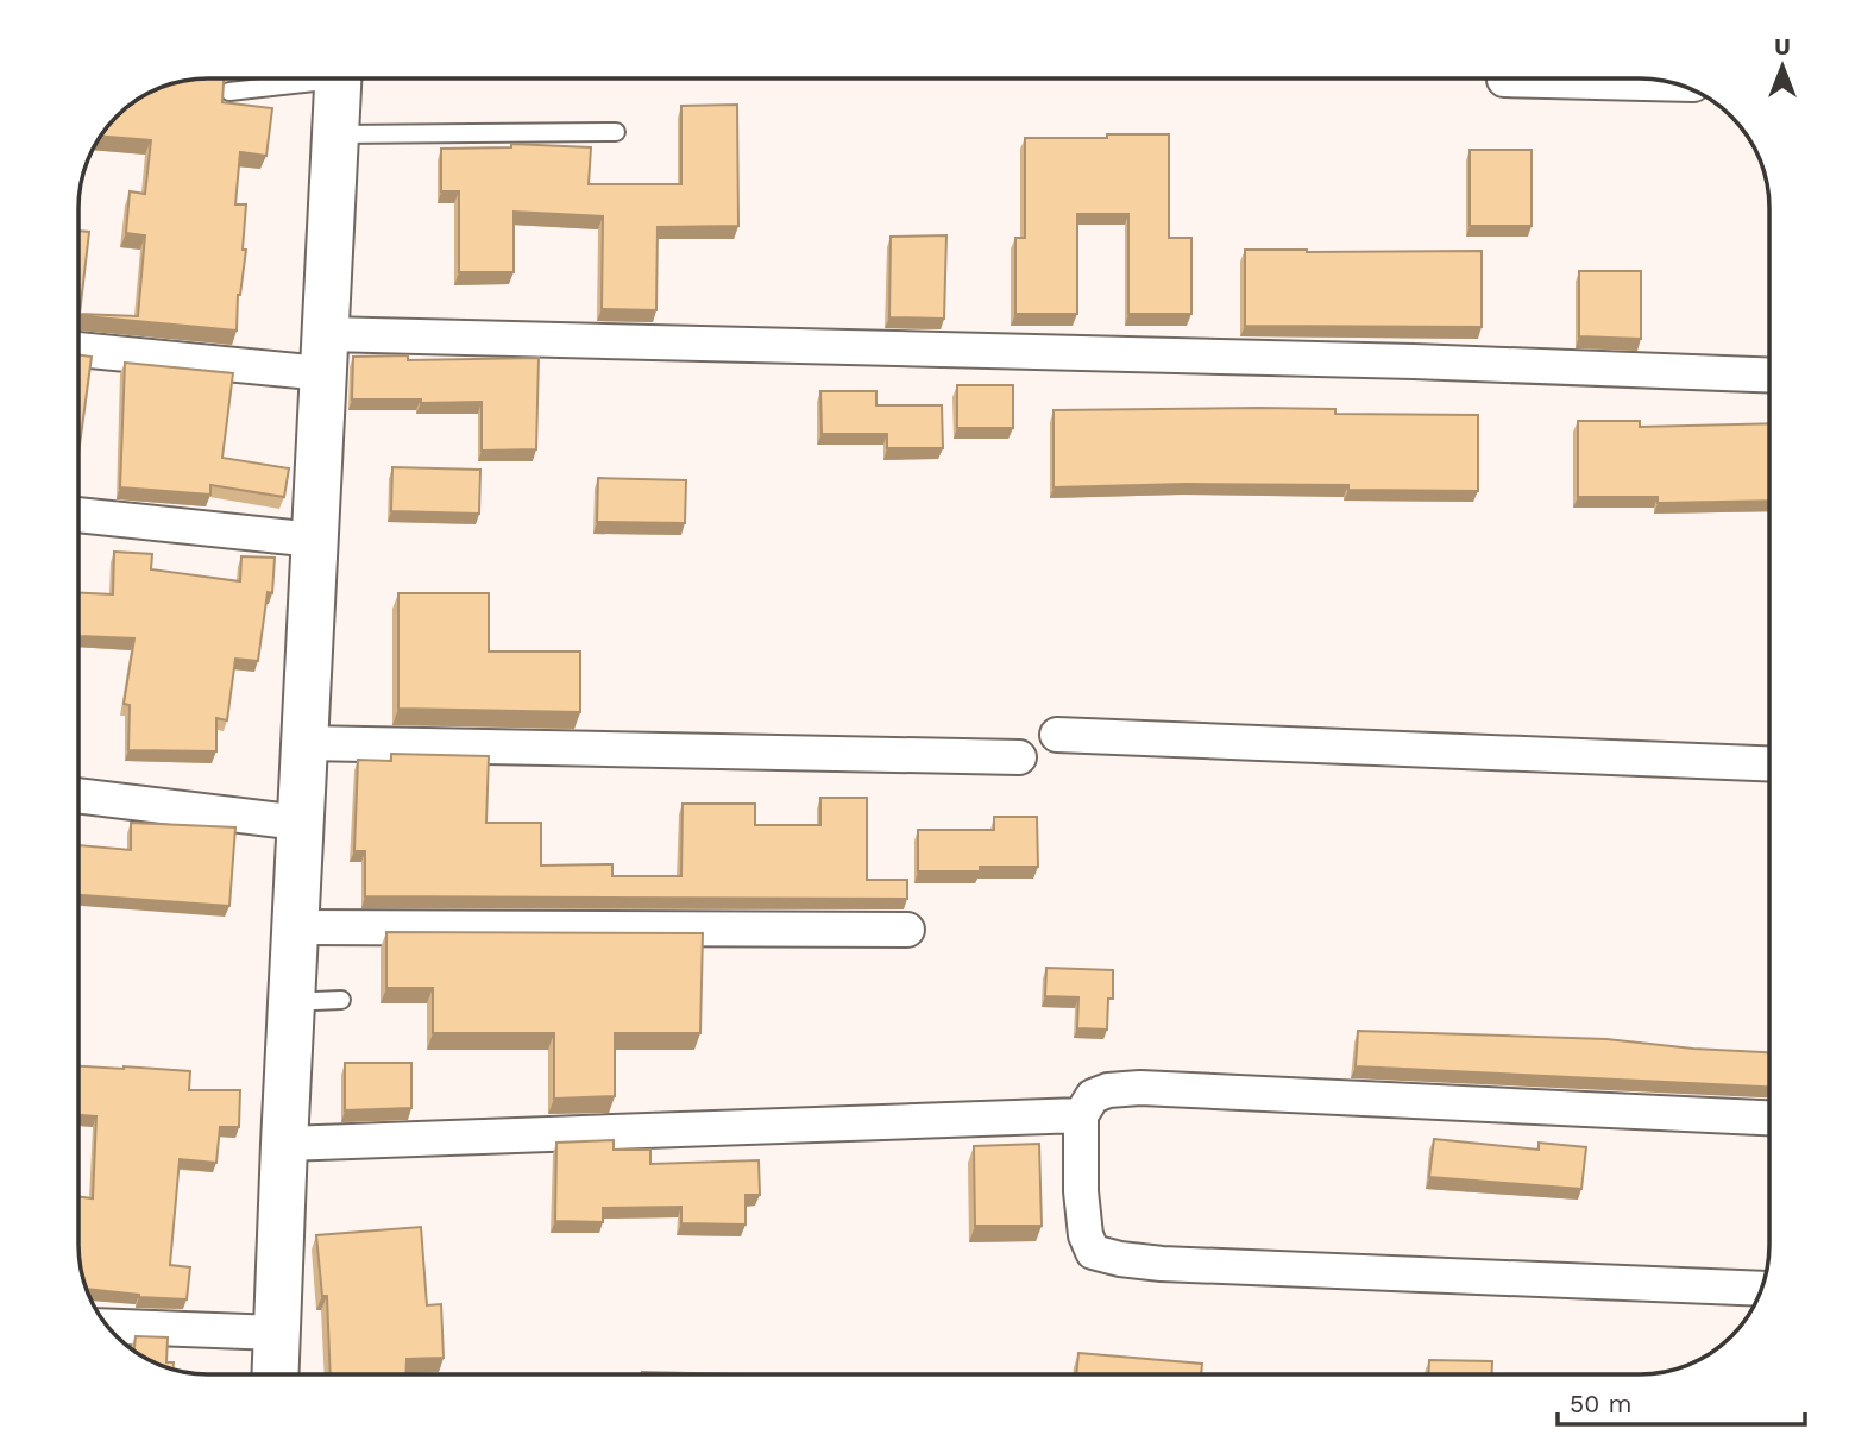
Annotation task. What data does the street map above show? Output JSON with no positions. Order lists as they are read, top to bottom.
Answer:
{
  "scale_bar": "50 m",
  "north": "top"
}
